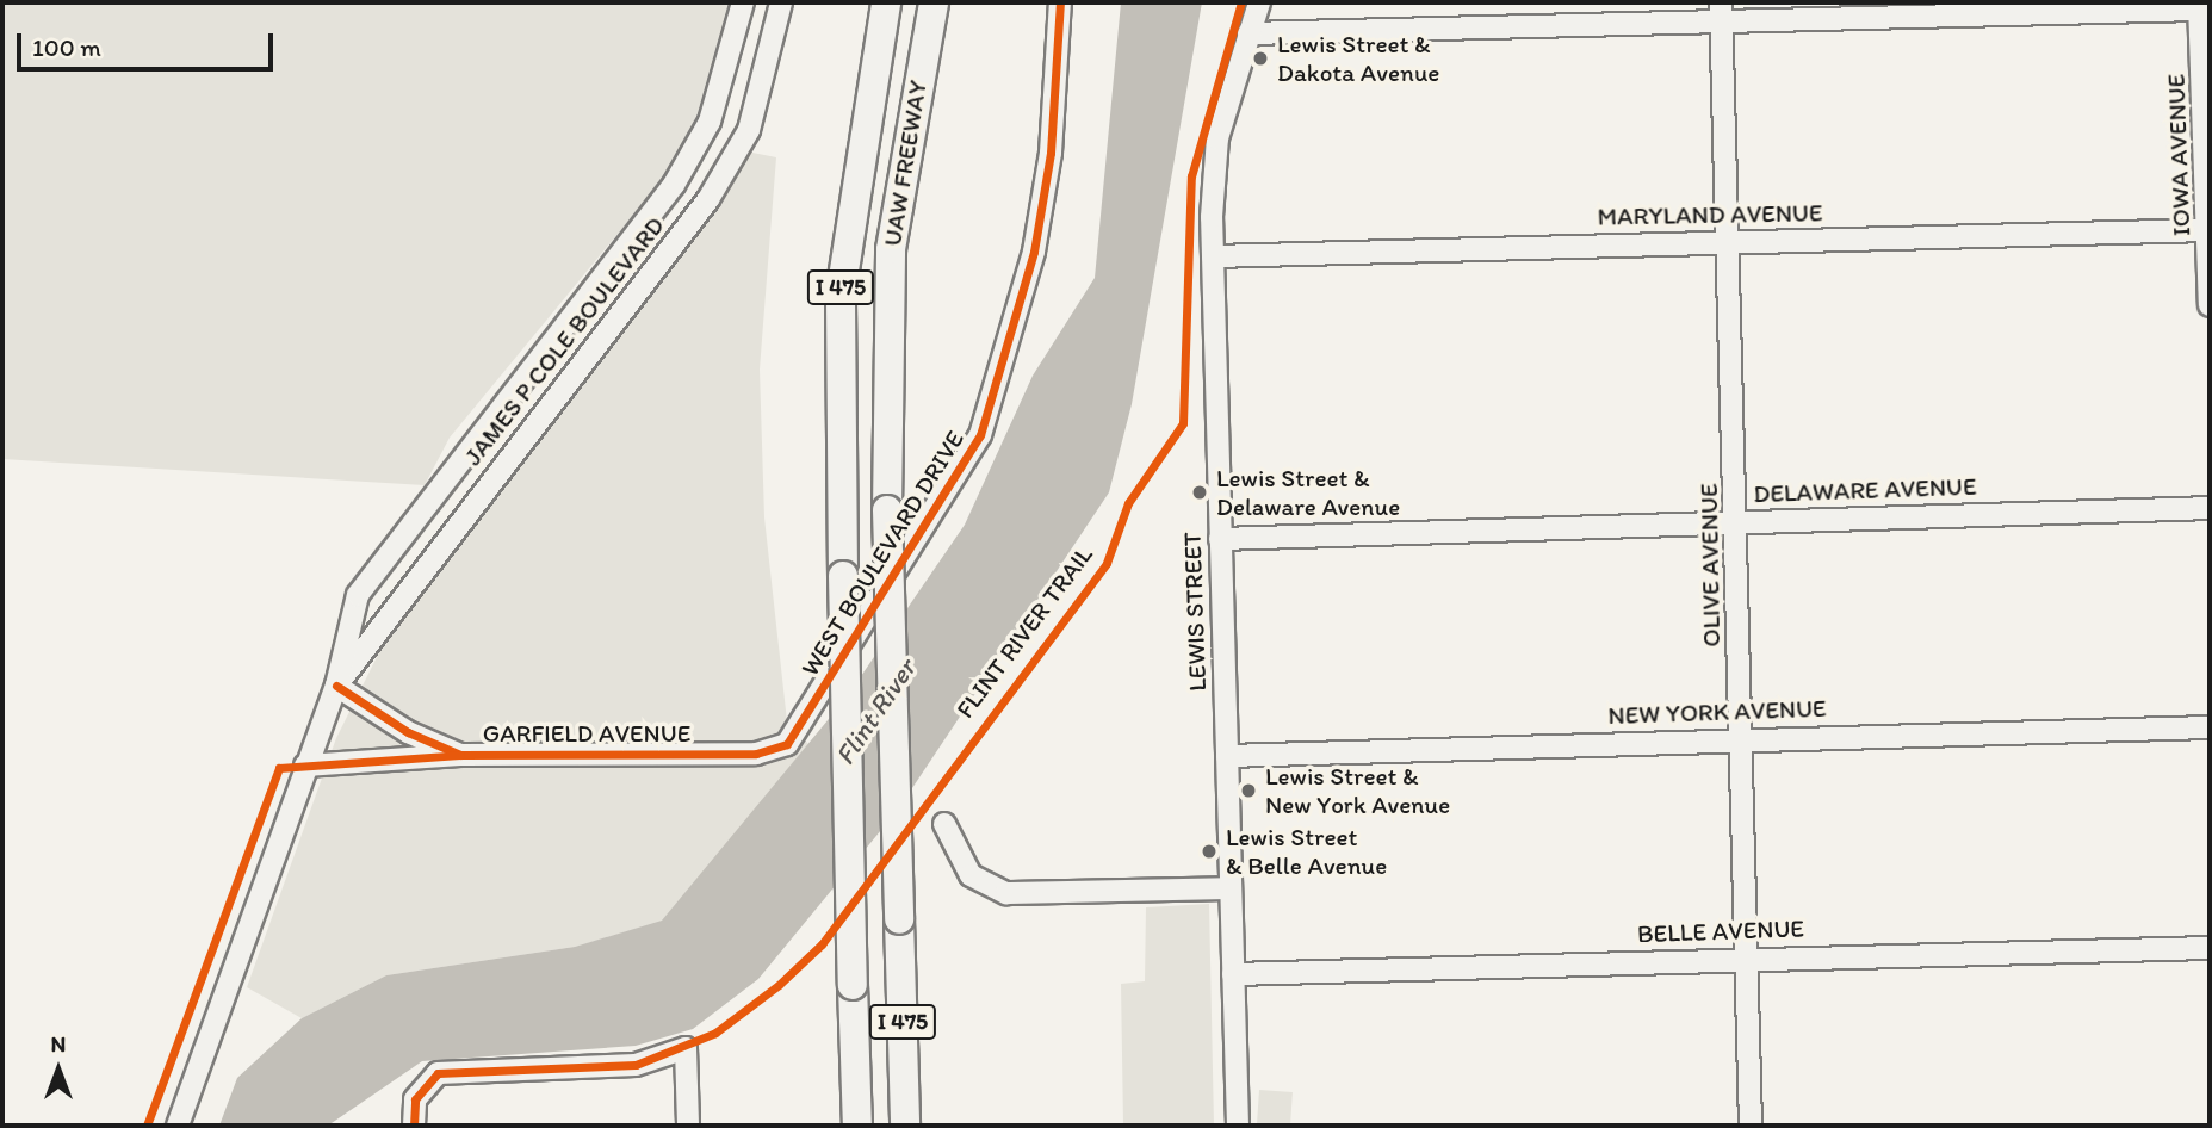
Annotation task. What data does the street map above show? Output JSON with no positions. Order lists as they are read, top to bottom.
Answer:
{
  "streets": {
    "highway": ["UAW FREEWAY", "I 475"],
    "street": [
      "IOWA AVENUE",
      "MARYLAND AVENUE",
      "JAMES P COLE BOULEVARD",
      "DELAWARE AVENUE",
      "WEST BOULEVARD DRIVE",
      "OLIVE AVENUE",
      "LEWIS STREET",
      "NEW YORK AVENUE",
      "GARFIELD AVENUE",
      "BELLE AVENUE"
    ],
    "cycle path": ["FLINT RIVER TRAIL"]
  },
  "crossings": [
    ["IOWA AVENUE", "MARYLAND AVENUE"],
    ["MARYLAND AVENUE", "OLIVE AVENUE"],
    ["MARYLAND AVENUE", "LEWIS STREET"],
    ["JAMES P COLE BOULEVARD", "GARFIELD AVENUE"],
    ["DELAWARE AVENUE", "OLIVE AVENUE"],
    ["DELAWARE AVENUE", "LEWIS STREET"],
    ["WEST BOULEVARD DRIVE", "GARFIELD AVENUE"],
    ["OLIVE AVENUE", "NEW YORK AVENUE"],
    ["OLIVE AVENUE", "BELLE AVENUE"],
    ["LEWIS STREET", "NEW YORK AVENUE"],
    ["LEWIS STREET", "BELLE AVENUE"]
  ],
  "water": ["Flint River"],
  "places": [
    "Lewis Street & Dakota Avenue",
    "Lewis Street & Delaware Avenue",
    "Lewis Street & New York Avenue",
    "Lewis Street & Belle Avenue"
  ],
  "scale_bar": "100 m",
  "north": "top"
}
